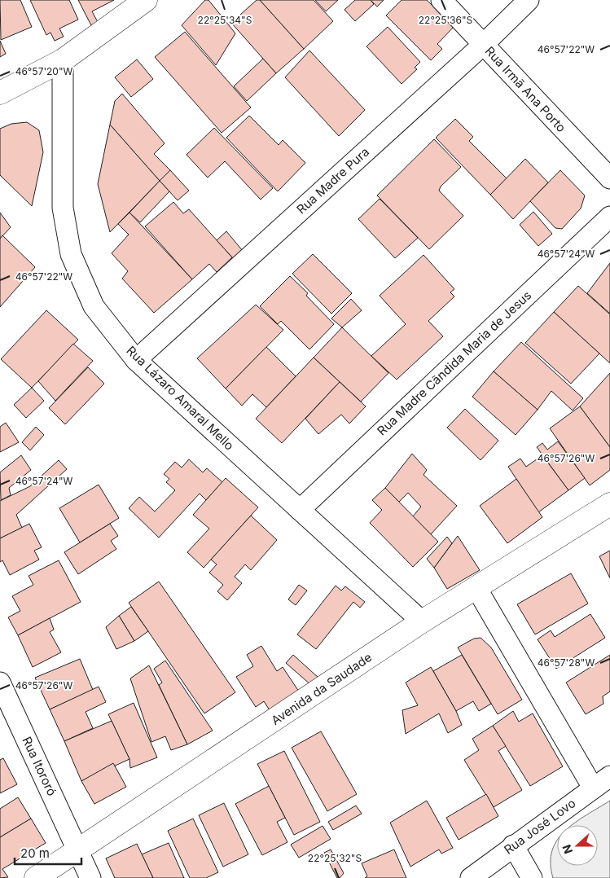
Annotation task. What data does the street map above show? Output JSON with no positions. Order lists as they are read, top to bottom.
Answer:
{
  "streets": {
    "main road": ["Avenida da Saudade"],
    "street": [
      "Rua Irmã Ana Porto",
      "Rua Madre Pura",
      "Rua Madre Cãndida Maria de Jesus",
      "Rua Lázaro Amaral Mello",
      "Rua Itororó",
      "Rua José Lovo"
    ]
  },
  "crossings": [
    ["Rua Irmã Ana Porto", "Rua Madre Pura"],
    ["Rua Madre Pura", "Rua Lázaro Amaral Mello"],
    ["Rua Madre Cãndida Maria de Jesus", "Rua Lázaro Amaral Mello"],
    ["Rua Lázaro Amaral Mello", "Avenida da Saudade"],
    ["Avenida da Saudade", "Rua Itororó"]
  ],
  "scale_bar": "20 m",
  "north": "left",
  "coordinates": [
    "22°25'34\"S",
    "22°25'36\"S",
    "46°57'22\"W",
    "46°57'20\"W",
    "46°57'24\"W",
    "46°57'26\"W",
    "46°57'28\"W",
    "22°25'32\"S"
  ]
}
